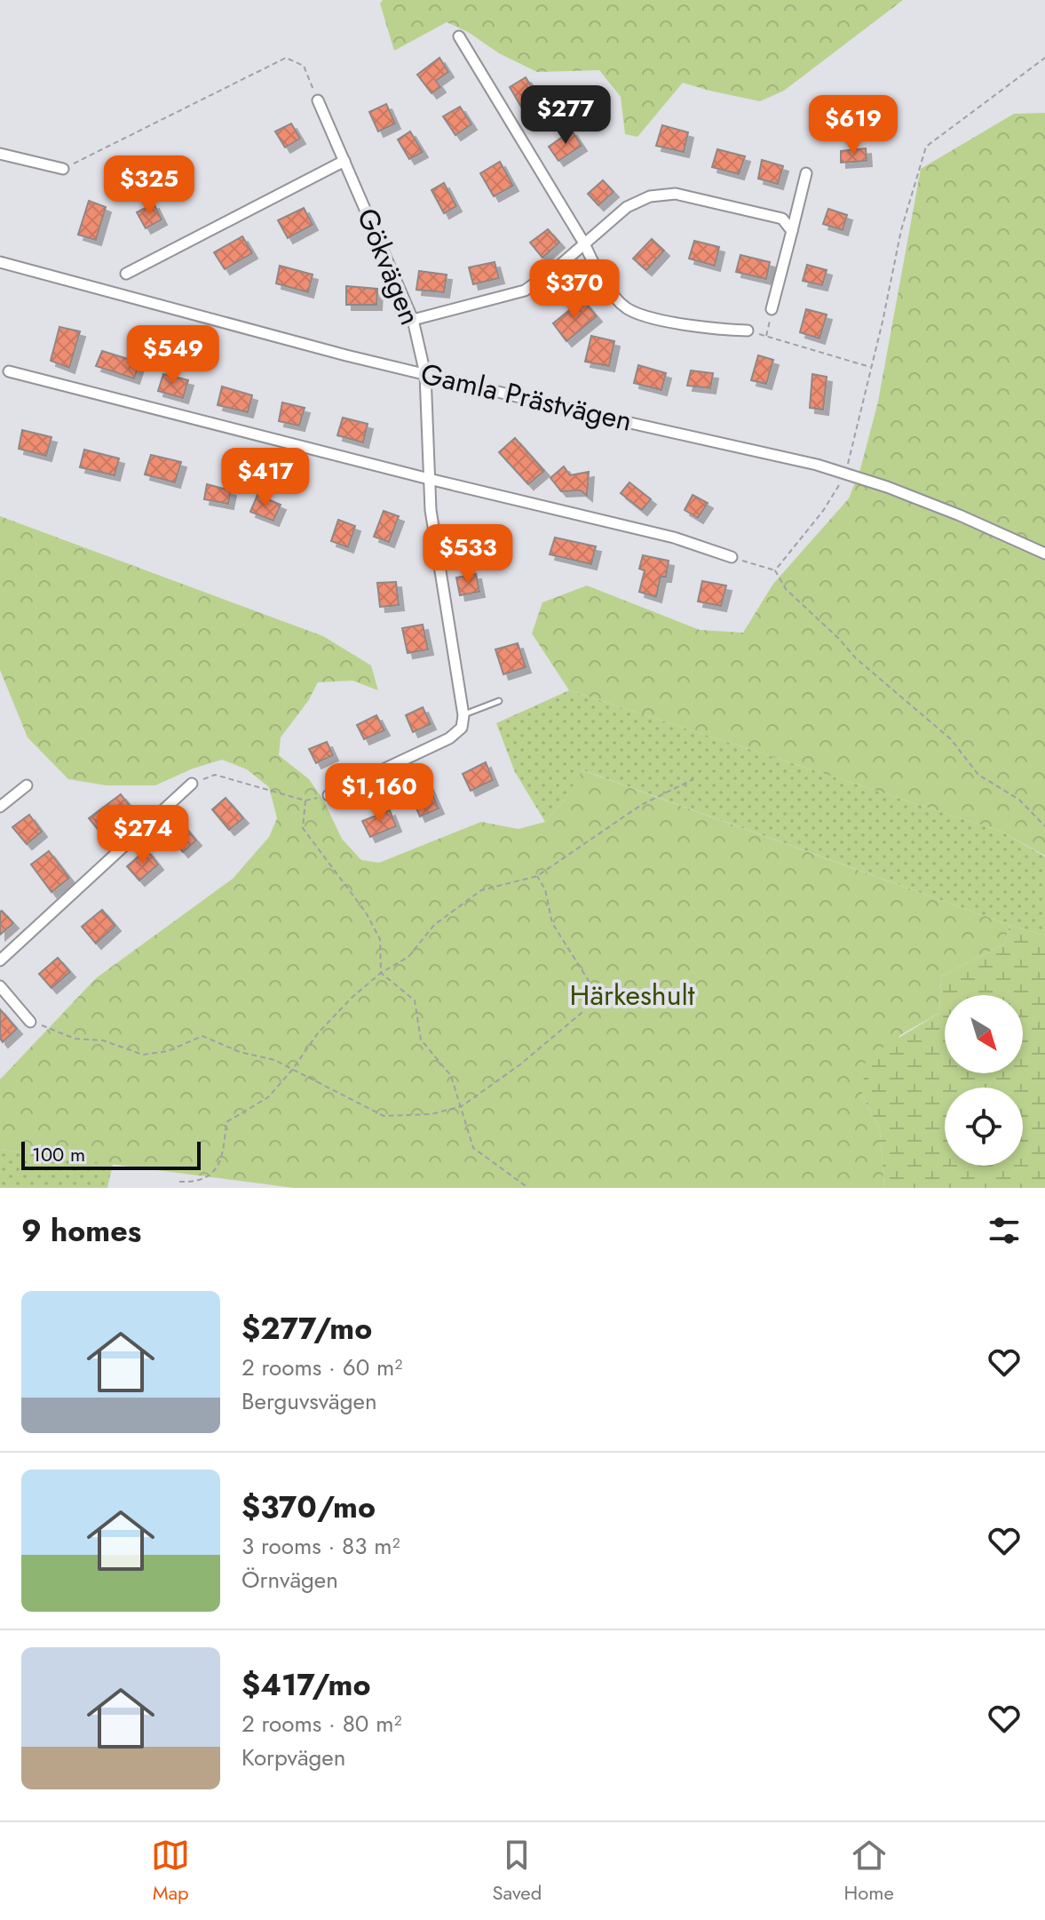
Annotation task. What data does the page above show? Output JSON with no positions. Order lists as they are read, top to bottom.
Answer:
{
  "streets": {
    "street": ["Gökvägen", "Gamla Prästvägen"]
  },
  "crossings": [
    ["Gökvägen", "Gamla Prästvägen"]
  ],
  "parks": ["Härkeshult"],
  "scale_bar": "100 m",
  "north": "bottom right",
  "page": {
    "price": [
      "$277",
      "$619",
      "$325",
      "$370",
      "$549",
      "$417",
      "$533",
      "$1,160",
      "$274"
    ],
    "scale": "100 m",
    "heading": "9 homes",
    "list": [
      {
        "name": "$277/mo",
        "note": "2 rooms · 60 m² · Berguvsvägen"
      },
      {
        "name": "$370/mo",
        "note": "3 rooms · 83 m² · Örnvägen"
      },
      {
        "name": "$417/mo",
        "note": "2 rooms · 80 m² · Korpvägen"
      }
    ],
    "tabs": ["Map", "Saved", "Home"]
  }
}
